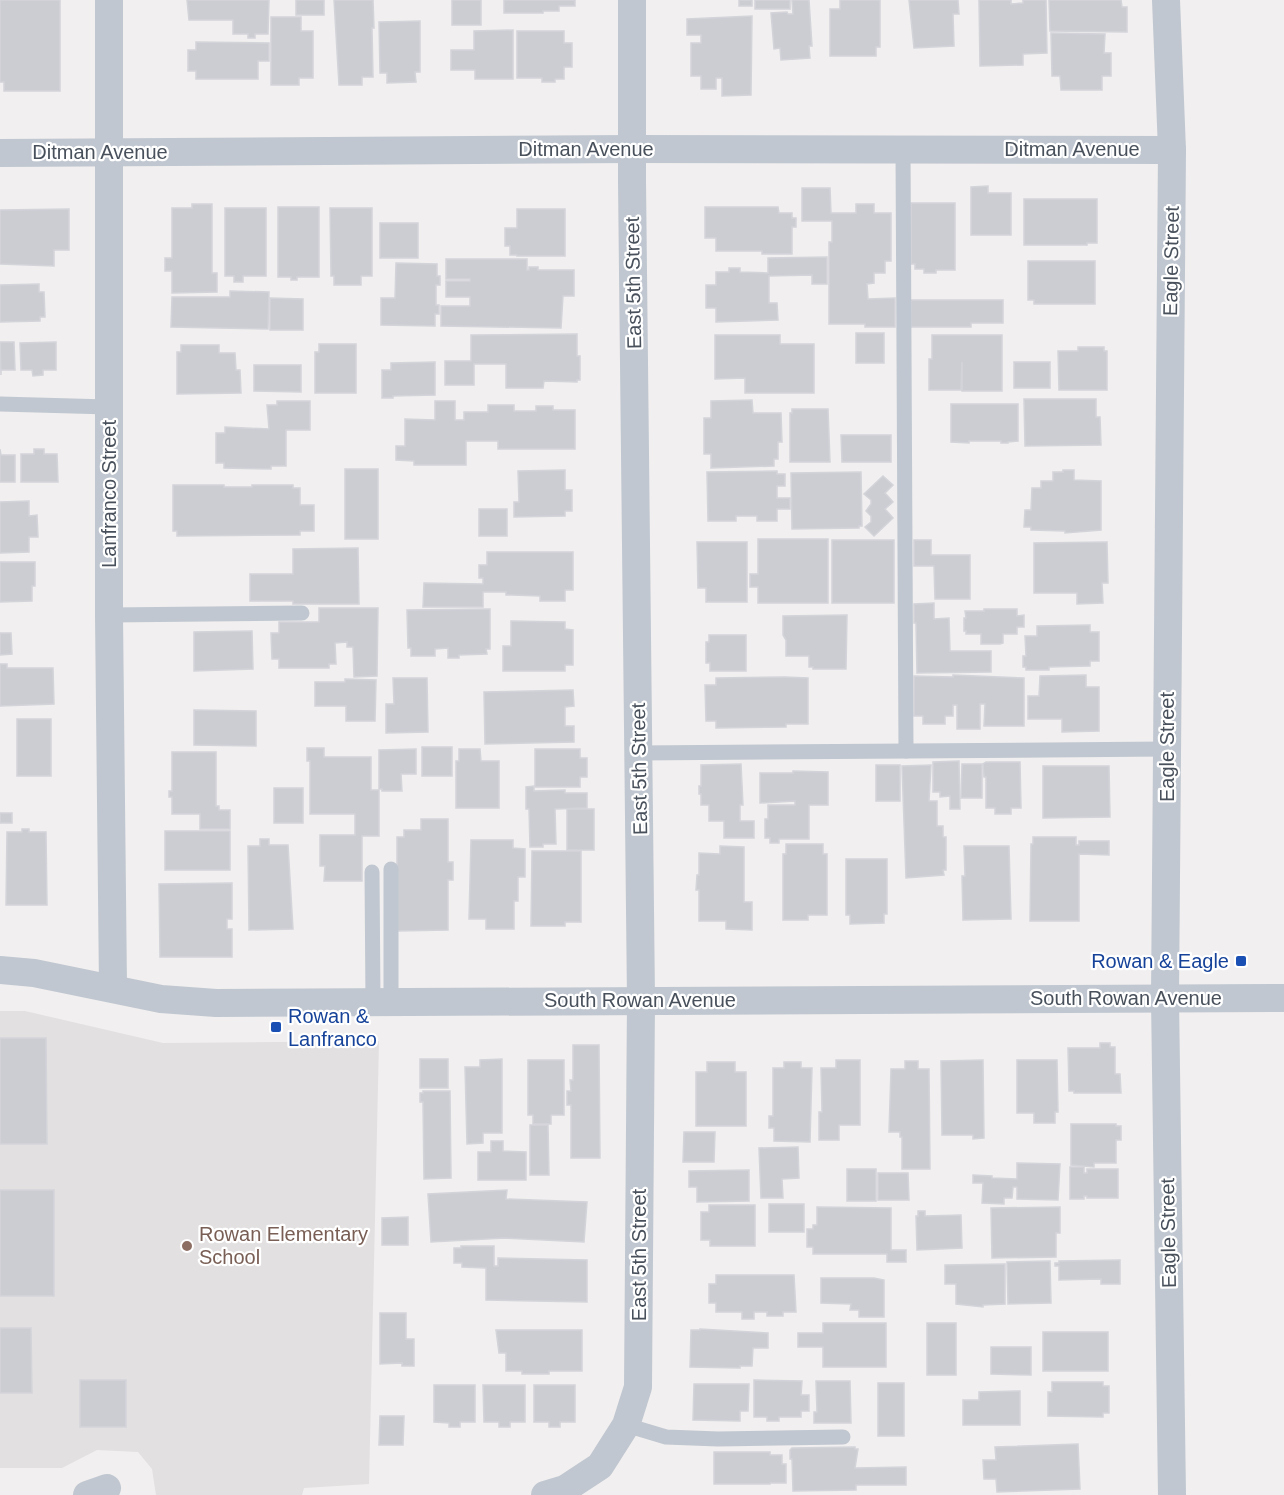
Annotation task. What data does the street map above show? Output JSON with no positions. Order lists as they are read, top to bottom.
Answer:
{
  "streets": {
    "street": [
      "Ditman Avenue",
      "Eagle Street",
      "East 5th Street",
      "Lanfranco Street",
      "South Rowan Avenue"
    ]
  },
  "crossings": [
    ["Ditman Avenue", "Eagle Street"],
    ["Ditman Avenue", "East 5th Street"],
    ["Ditman Avenue", "Lanfranco Street"],
    ["Eagle Street", "South Rowan Avenue"],
    ["East 5th Street", "South Rowan Avenue"],
    ["Lanfranco Street", "South Rowan Avenue"]
  ],
  "places": {
    "transit": ["Rowan & Eagle", "Rowan & Lanfranco"],
    "other": ["Rowan Elementary School"]
  }
}
